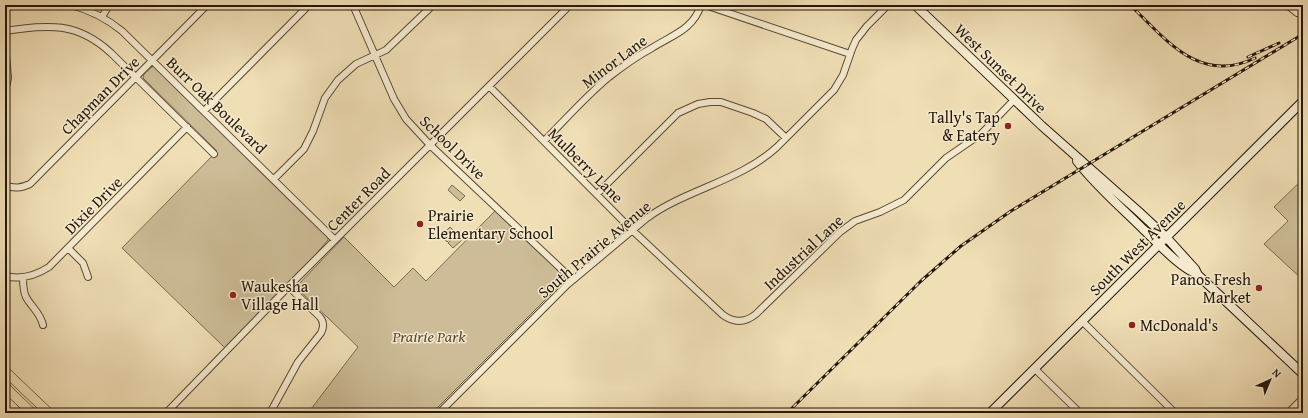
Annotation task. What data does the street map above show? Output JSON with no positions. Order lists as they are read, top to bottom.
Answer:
{
  "streets": {
    "main road": ["West Sunset Drive", "South West Avenue"],
    "street": [
      "Minor Lane",
      "Chapman Drive",
      "Burr Oak Boulevard",
      "School Drive",
      "Mulberry Lane",
      "Center Road",
      "Dixie Drive",
      "South Prairie Avenue",
      "Industrial Lane"
    ]
  },
  "crossings": [
    ["Minor Lane", "Mulberry Lane"],
    ["West Sunset Drive", "South West Avenue"],
    ["West Sunset Drive", "Industrial Lane"],
    ["Chapman Drive", "Burr Oak Boulevard"],
    ["Burr Oak Boulevard", "Center Road"],
    ["School Drive", "Center Road"],
    ["School Drive", "South Prairie Avenue"],
    ["Mulberry Lane", "Center Road"],
    ["Mulberry Lane", "South Prairie Avenue"],
    ["Mulberry Lane", "Industrial Lane"]
  ],
  "parks": ["Prairie Park"],
  "places": [
    "Tally's Tap & Eatery",
    "Prairie Elementary School",
    "Panos Fresh Market",
    "Waukesha Village Hall",
    "McDonald's"
  ],
  "north": "top right"
}
